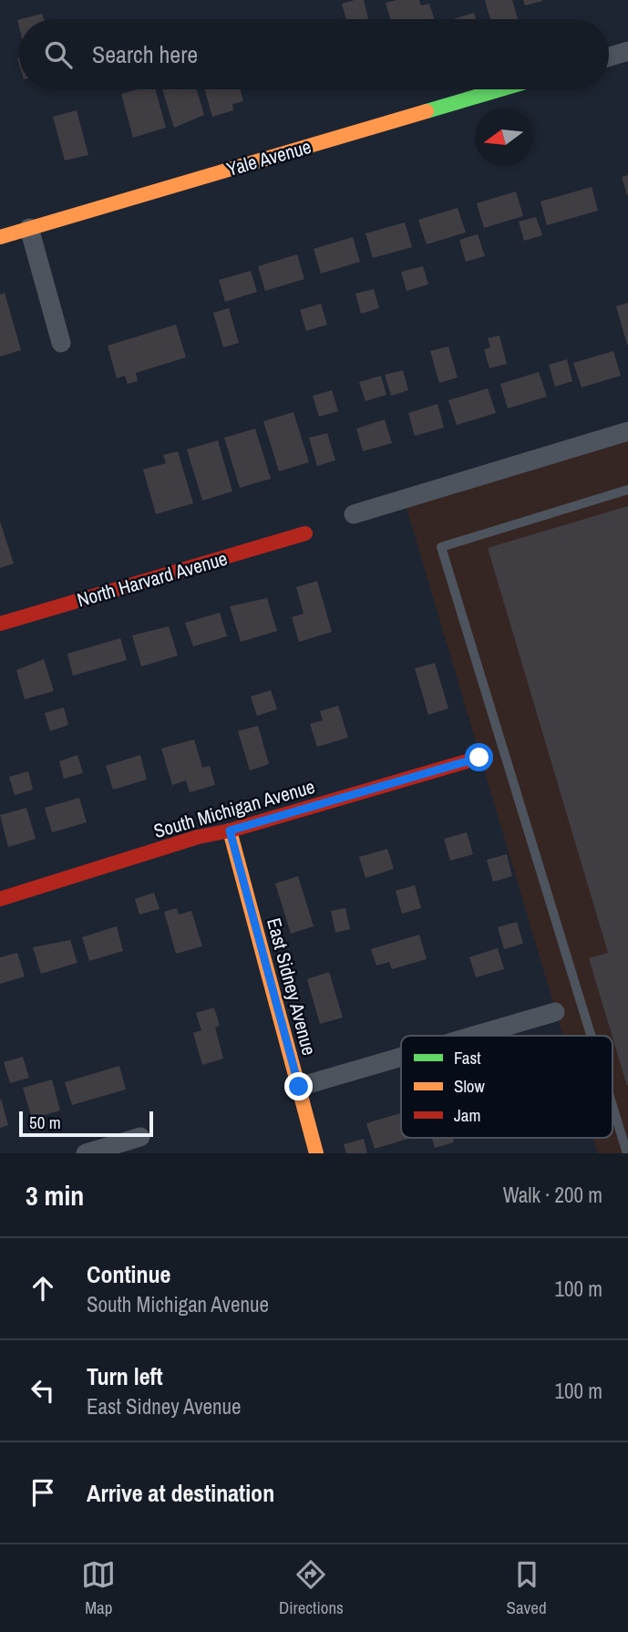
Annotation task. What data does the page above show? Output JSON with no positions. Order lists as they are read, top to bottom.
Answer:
{
  "streets": {
    "street": [
      "Yale Avenue",
      "North Harvard Avenue",
      "South Michigan Avenue",
      "East Sidney Avenue"
    ]
  },
  "crossings": [
    ["South Michigan Avenue", "East Sidney Avenue"]
  ],
  "legend": ["Fast", "Slow", "Jam"],
  "scale_bar": "50 m",
  "north": "left",
  "page": {
    "search": "Search here",
    "scale": "50 m",
    "heading": ["3 min", "Walk · 200 m"],
    "list": [
      ["Continue", "South Michigan Avenue", "100 m"],
      ["Turn left", "East Sidney Avenue", "100 m"],
      "Arrive at destination"
    ],
    "nav": ["Map", "Directions", "Saved"]
  }
}
